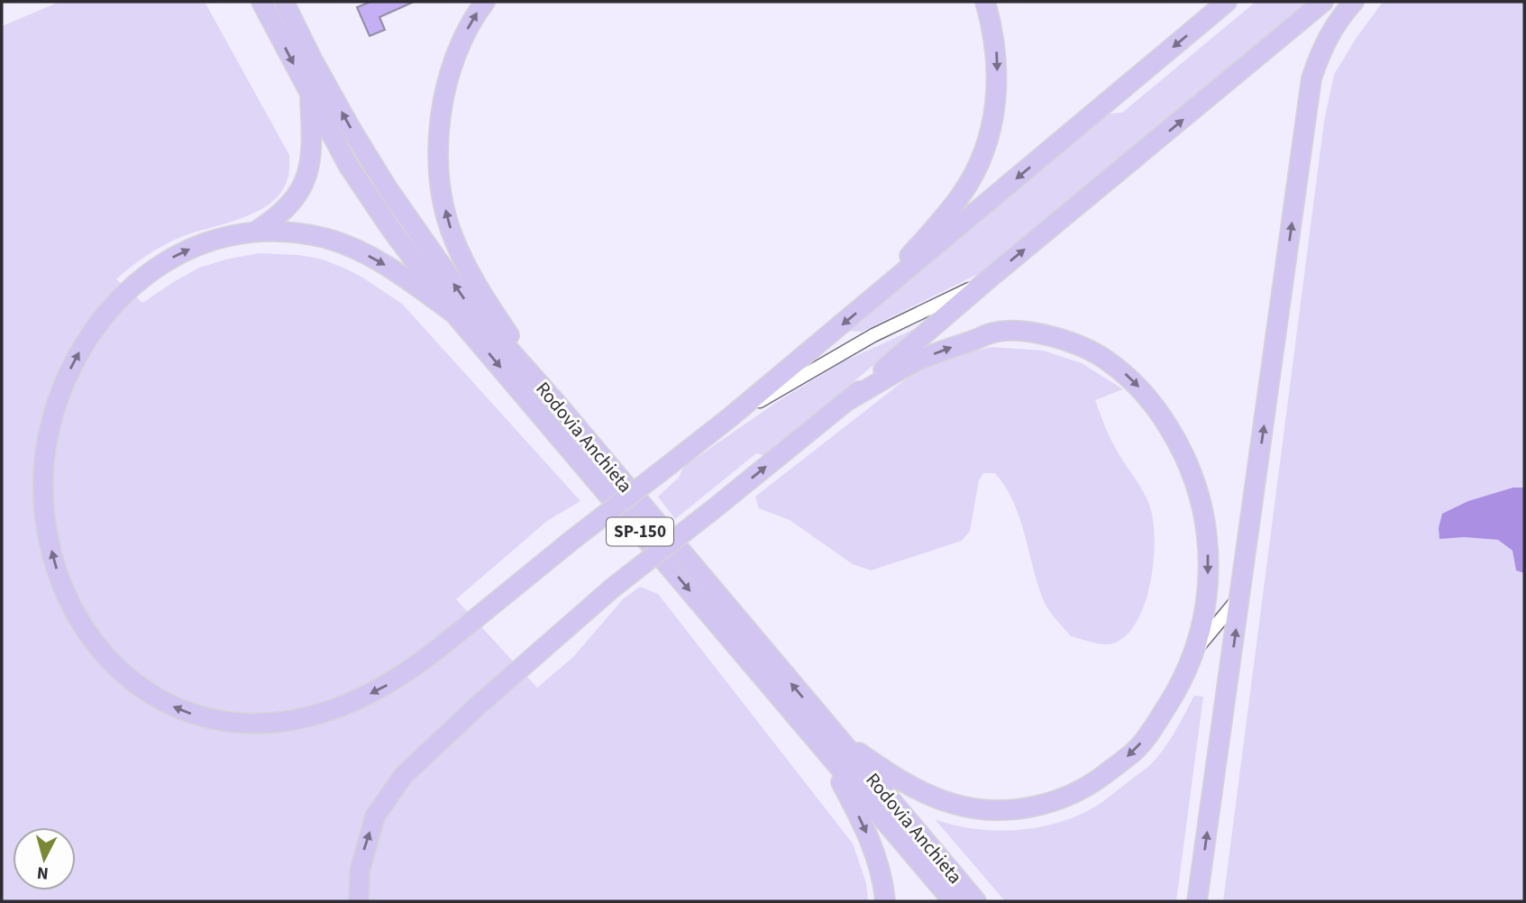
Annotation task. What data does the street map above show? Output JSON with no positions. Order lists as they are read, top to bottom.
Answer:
{
  "streets": {
    "highway": ["Rodovia Anchieta", "SP-150"]
  },
  "north": "bottom"
}
